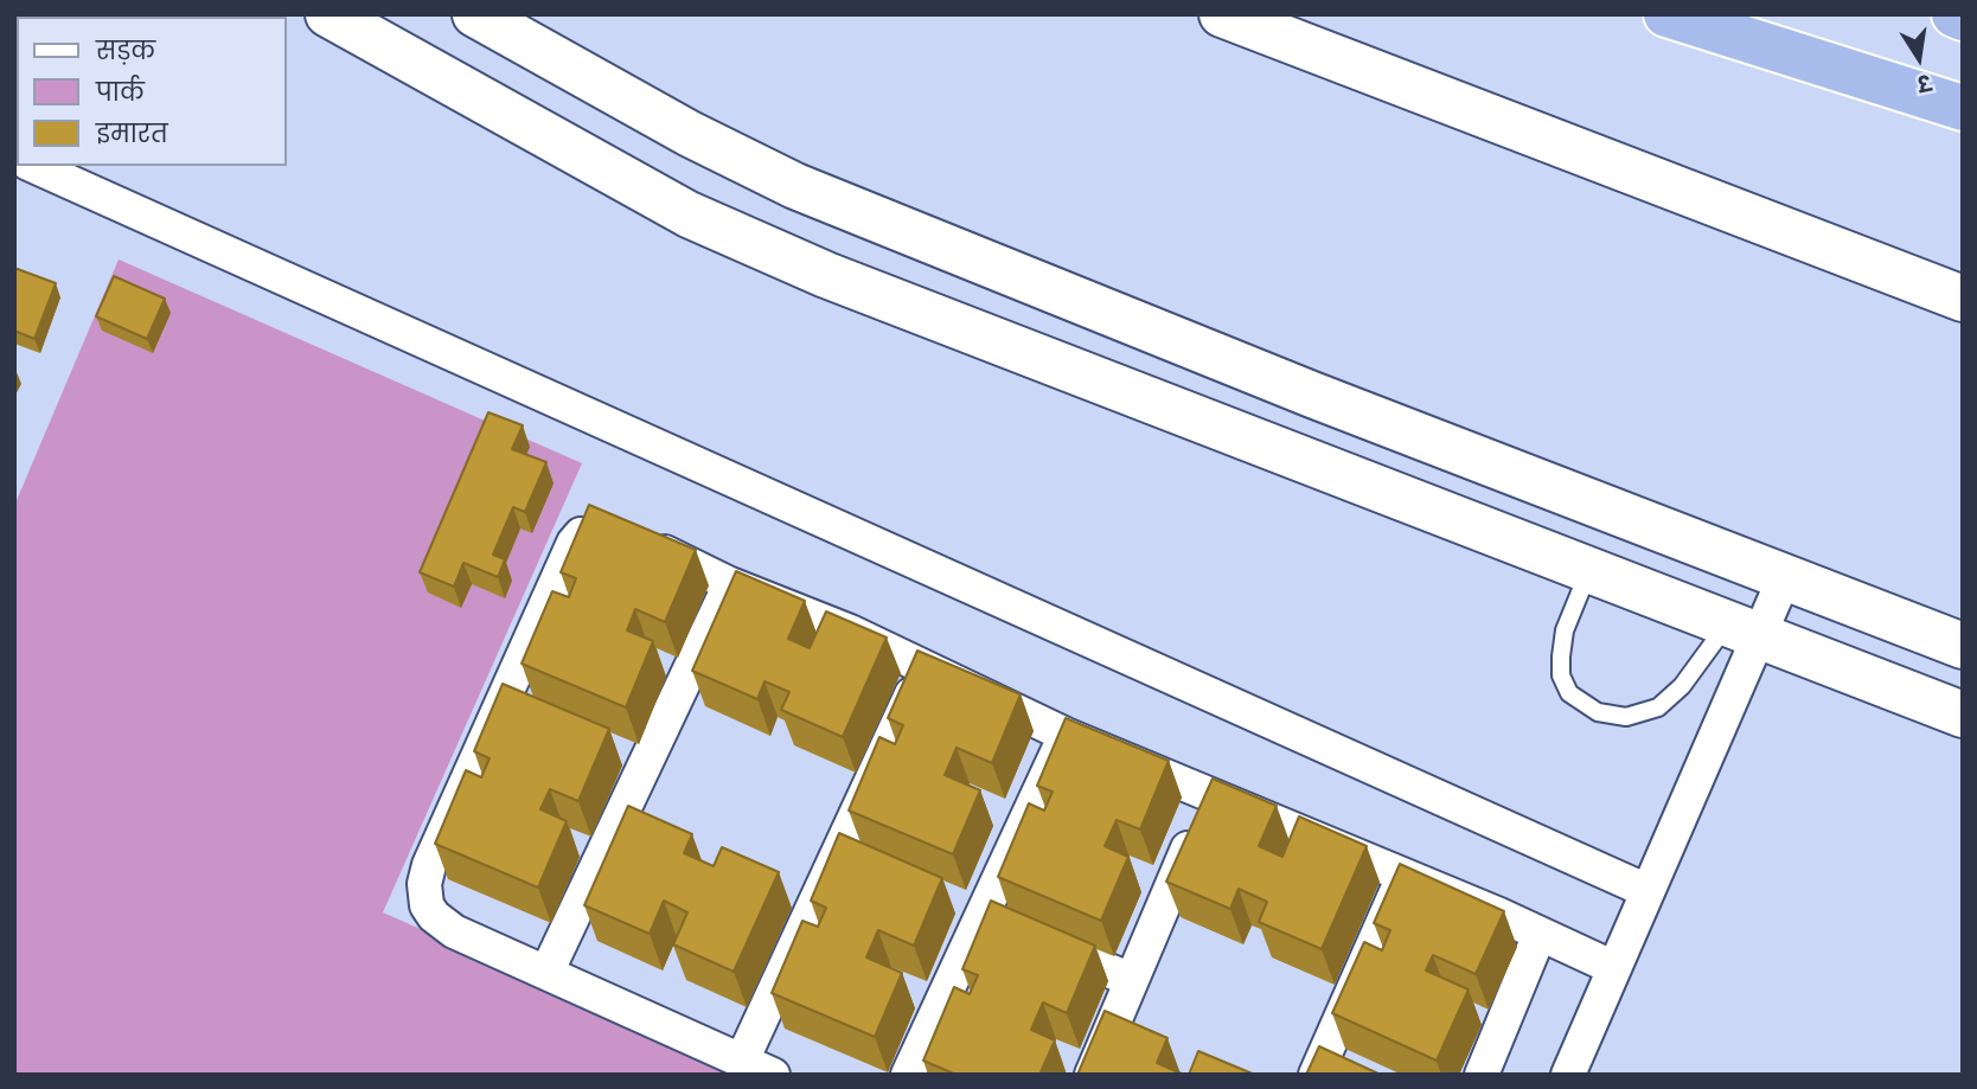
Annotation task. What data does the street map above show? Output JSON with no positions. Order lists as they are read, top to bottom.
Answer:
{
  "legend": ["सड़क", "पार्क", "इमारत"],
  "north": "bottom"
}
